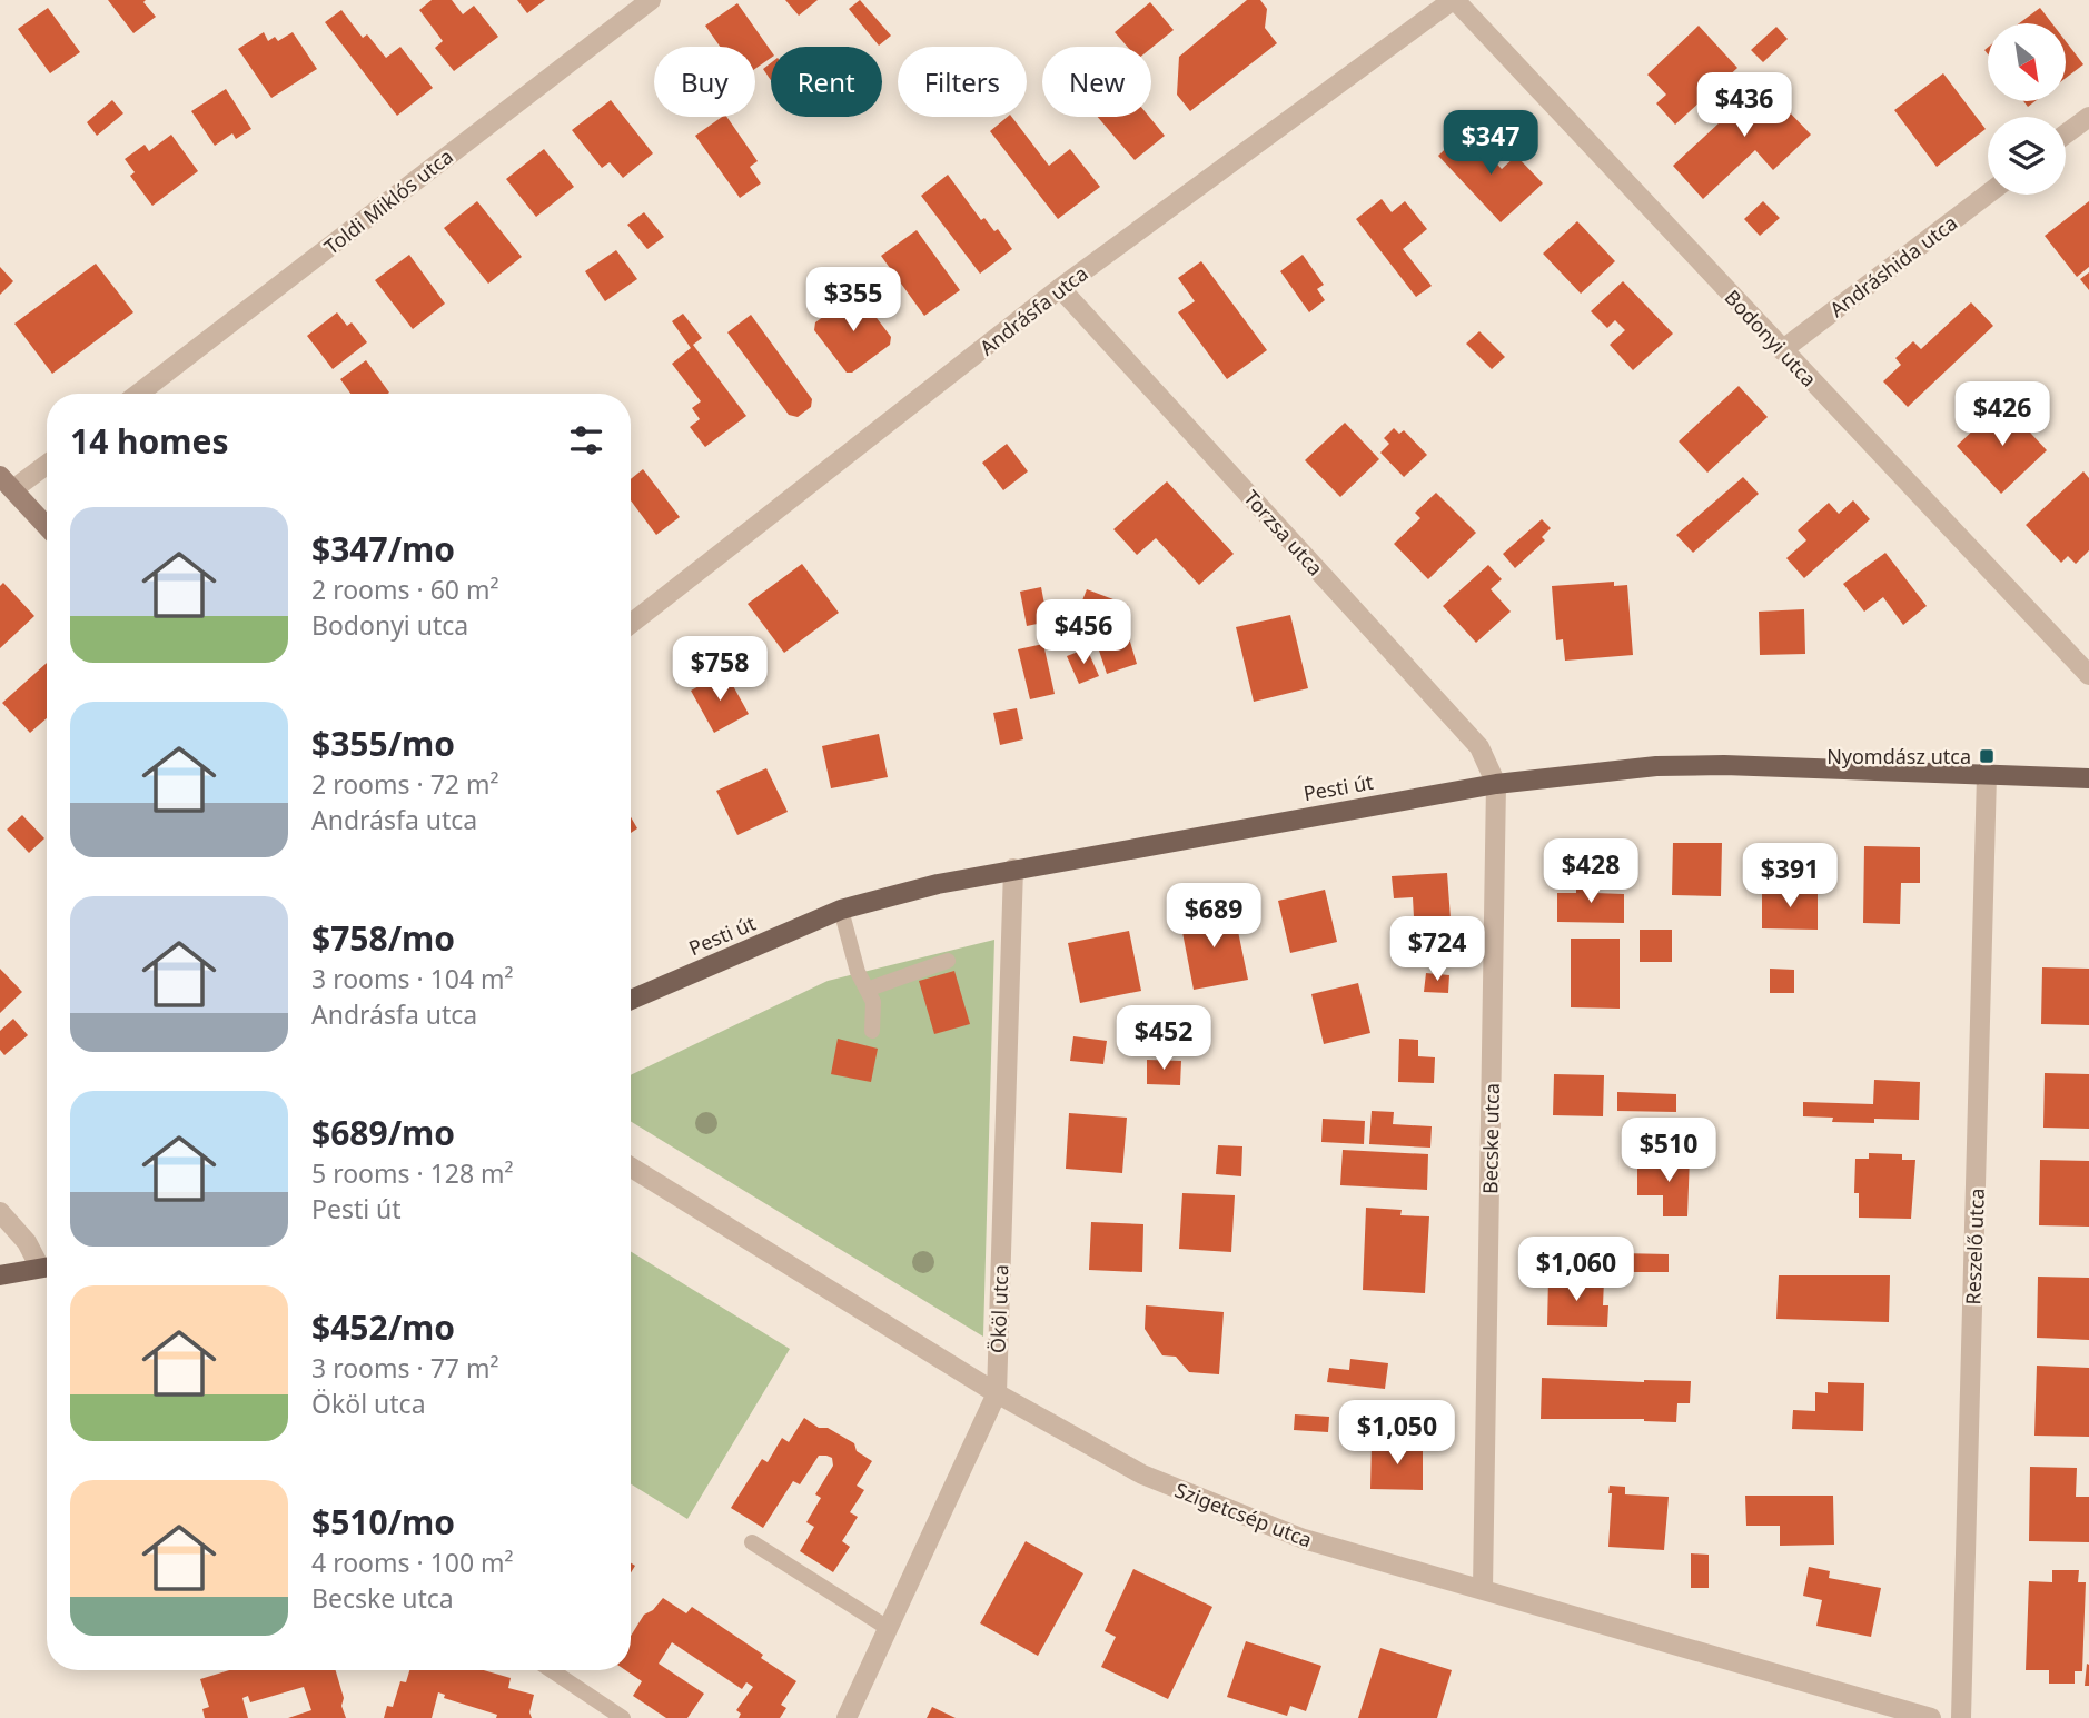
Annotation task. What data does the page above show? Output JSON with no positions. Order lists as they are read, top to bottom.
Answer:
{
  "streets": {
    "main road": ["Pesti út"],
    "street": [
      "Toldi Miklós utca",
      "Andráshida utca",
      "Andrásfa utca",
      "Bodonyi utca",
      "Torzsa utca",
      "Becske utca",
      "Reszelő utca",
      "Ököl utca",
      "Szigetcsép utca"
    ]
  },
  "crossings": [
    ["Andráshida utca", "Bodonyi utca"],
    ["Andrásfa utca", "Bodonyi utca"],
    ["Andrásfa utca", "Torzsa utca"],
    ["Torzsa utca", "Pesti út"],
    ["Torzsa utca", "Becske utca"],
    ["Pesti út", "Becske utca"],
    ["Pesti út", "Reszelő utca"],
    ["Pesti út", "Ököl utca"],
    ["Becske utca", "Szigetcsép utca"],
    ["Ököl utca", "Szigetcsép utca"]
  ],
  "places": {
    "transit": ["Nyomdász utca"]
  },
  "north": "bottom right",
  "page": {
    "chip": [
      "Buy",
      "Rent",
      "Filters",
      "New"
    ],
    "price": [
      "$436",
      "$347",
      "$355",
      "$426",
      "$456",
      "$758",
      "$428",
      "$391",
      "$689",
      "$724",
      "$452",
      "$510",
      "$1,060",
      "$1,050"
    ],
    "heading": "14 homes",
    "list": [
      {
        "name": "$347/mo",
        "note": "2 rooms · 60 m² · Bodonyi utca"
      },
      {
        "name": "$355/mo",
        "note": "2 rooms · 72 m² · Andrásfa utca"
      },
      {
        "name": "$758/mo",
        "note": "3 rooms · 104 m² · Andrásfa utca"
      },
      {
        "name": "$689/mo",
        "note": "5 rooms · 128 m² · Pesti út"
      },
      {
        "name": "$452/mo",
        "note": "3 rooms · 77 m² · Ököl utca"
      },
      {
        "name": "$510/mo",
        "note": "4 rooms · 100 m² · Becske utca"
      }
    ]
  }
}
